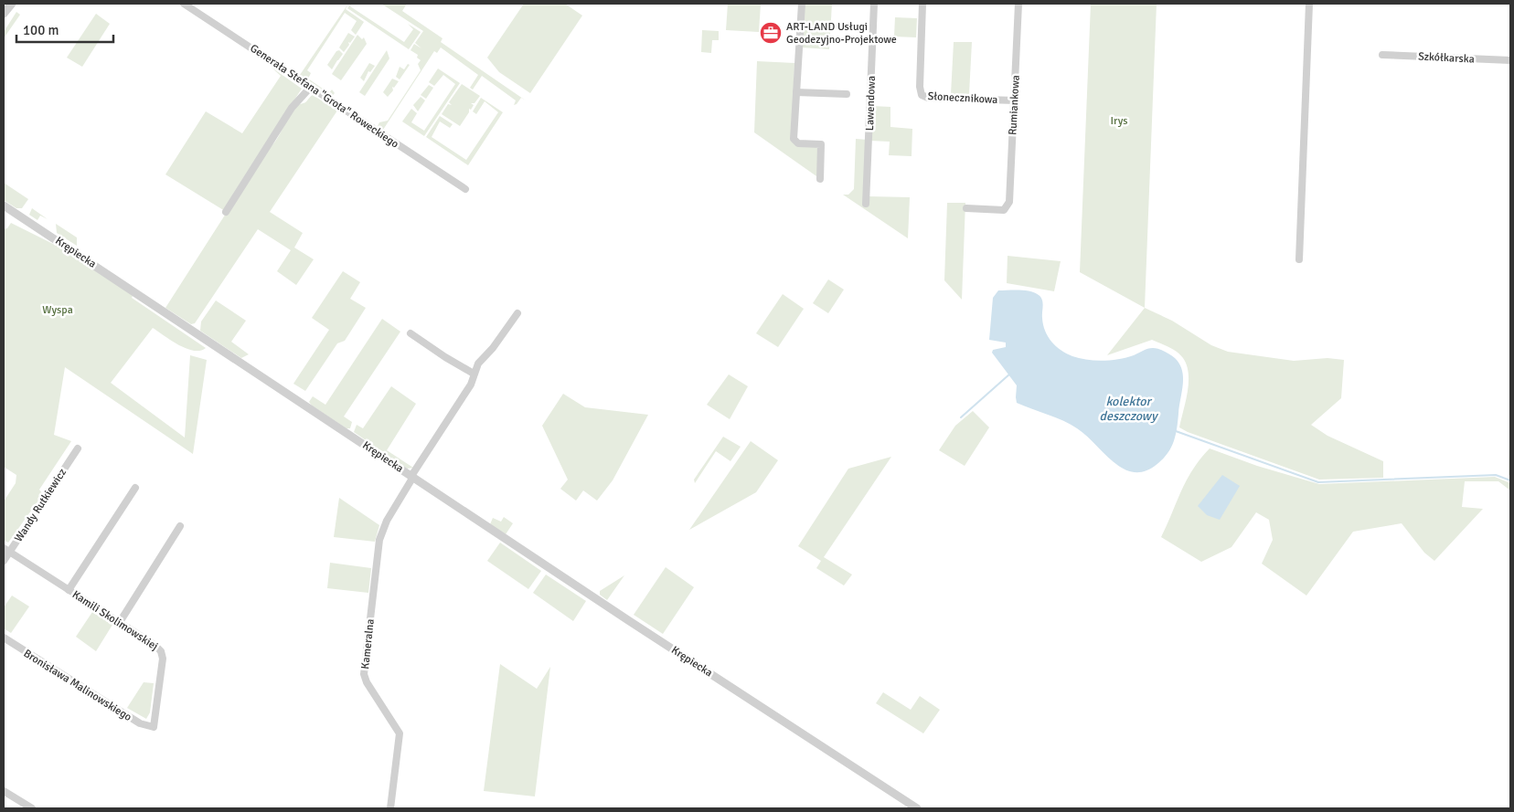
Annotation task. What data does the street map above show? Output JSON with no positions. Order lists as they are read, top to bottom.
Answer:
{
  "streets": {
    "street": [
      "Szkółkarska",
      "Generała Stefana \"Grota\" Roweckiego",
      "Słonecznikowa",
      "Lawendowa",
      "Rumiankowa",
      "Krępiecka",
      "Wandy Rutkiewicz",
      "Kamili Skolimowskiej",
      "Kameralna",
      "Bronisława Malinowskiego"
    ]
  },
  "crossings": [
    ["Słonecznikowa", "Rumiankowa"],
    ["Krępiecka", "Kameralna"],
    ["Wandy Rutkiewicz", "Kamili Skolimowskiej"],
    ["Kamili Skolimowskiej", "Bronisława Malinowskiego"]
  ],
  "water": ["kolektor deszczowy"],
  "parks": ["Irys", "Wyspa"],
  "places": {
    "office": ["ART-LAND Usługi Geodezyjno-Projektowe"]
  },
  "scale_bar": "100 m"
}
